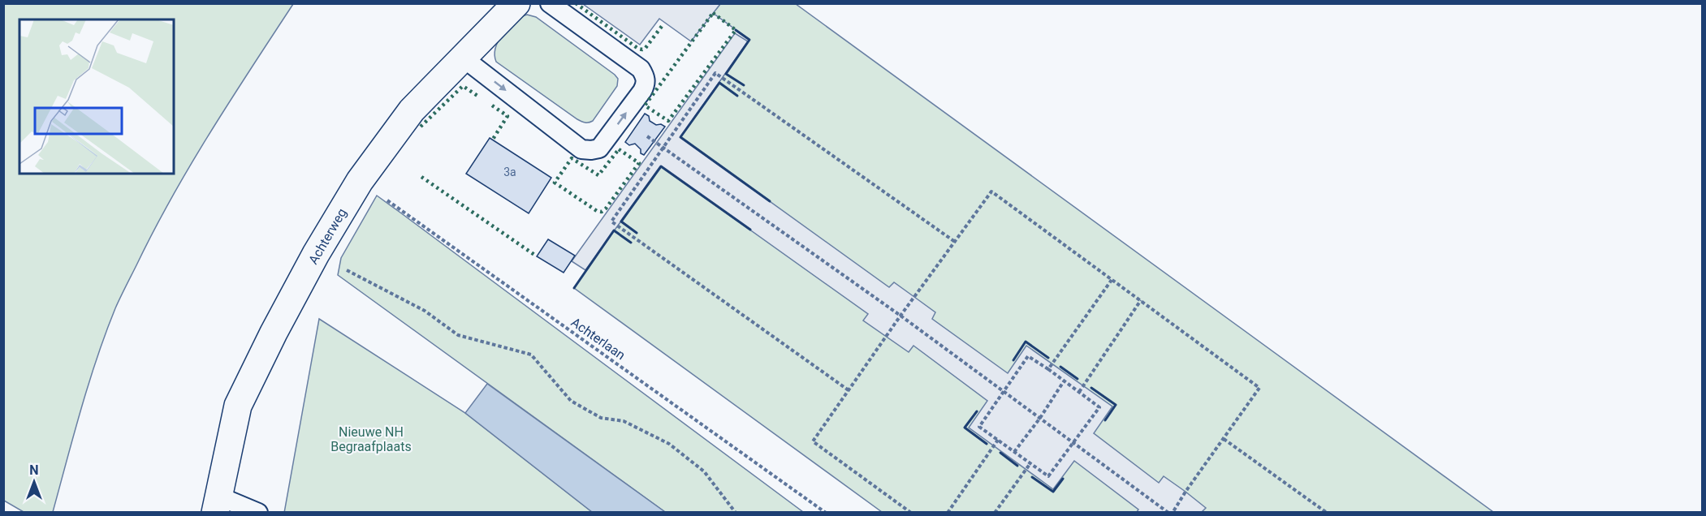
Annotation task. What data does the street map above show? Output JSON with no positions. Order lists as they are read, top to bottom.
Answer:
{
  "streets": {
    "street": ["Achterweg"],
    "path": ["Achterlaan"]
  },
  "crossings": [
    ["Achterweg", "Achterlaan"]
  ],
  "parks": ["Nieuwe NH Begraafplaats"],
  "house_numbers": ["3a"],
  "north": "top"
}
